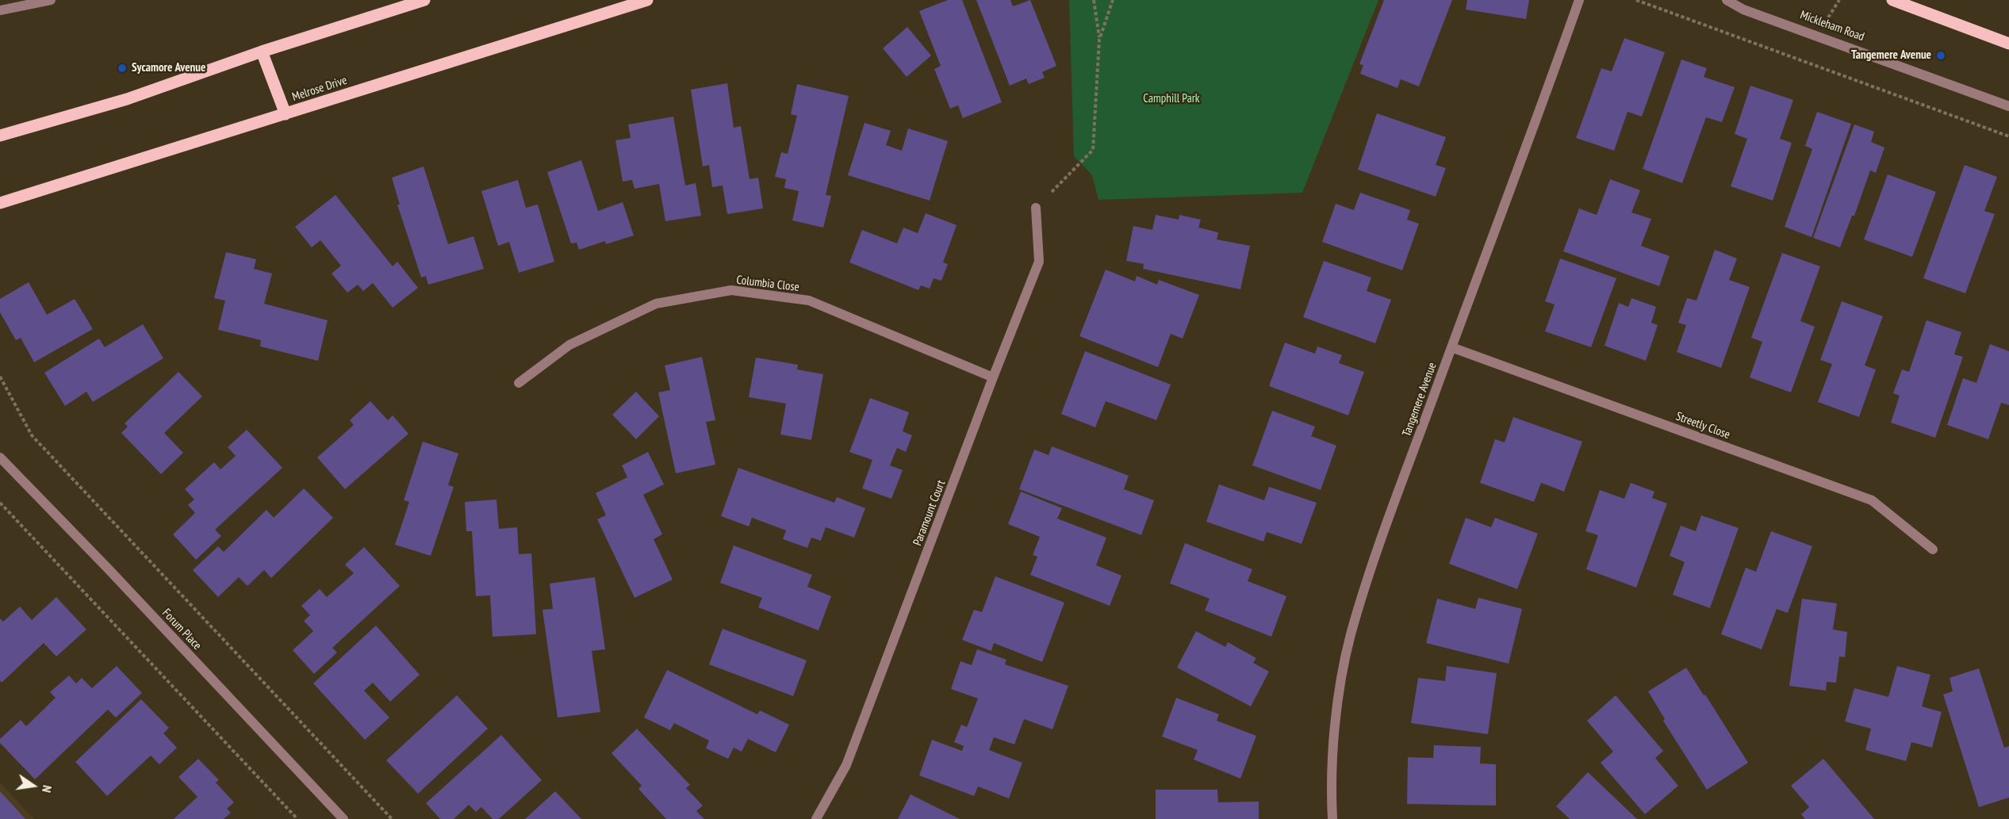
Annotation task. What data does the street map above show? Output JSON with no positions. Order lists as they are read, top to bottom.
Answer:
{
  "streets": {
    "main road": ["Melrose Drive"],
    "street": [
      "Mickleham Road",
      "Columbia Close",
      "Tangemere Avenue",
      "Streetly Close",
      "Paramount Court",
      "Forum Place"
    ]
  },
  "crossings": [
    ["Columbia Close", "Paramount Court"],
    ["Tangemere Avenue", "Streetly Close"]
  ],
  "parks": ["Camphill Park"],
  "places": ["Tangemere Avenue", "Sycamore Avenue"],
  "north": "right"
}
